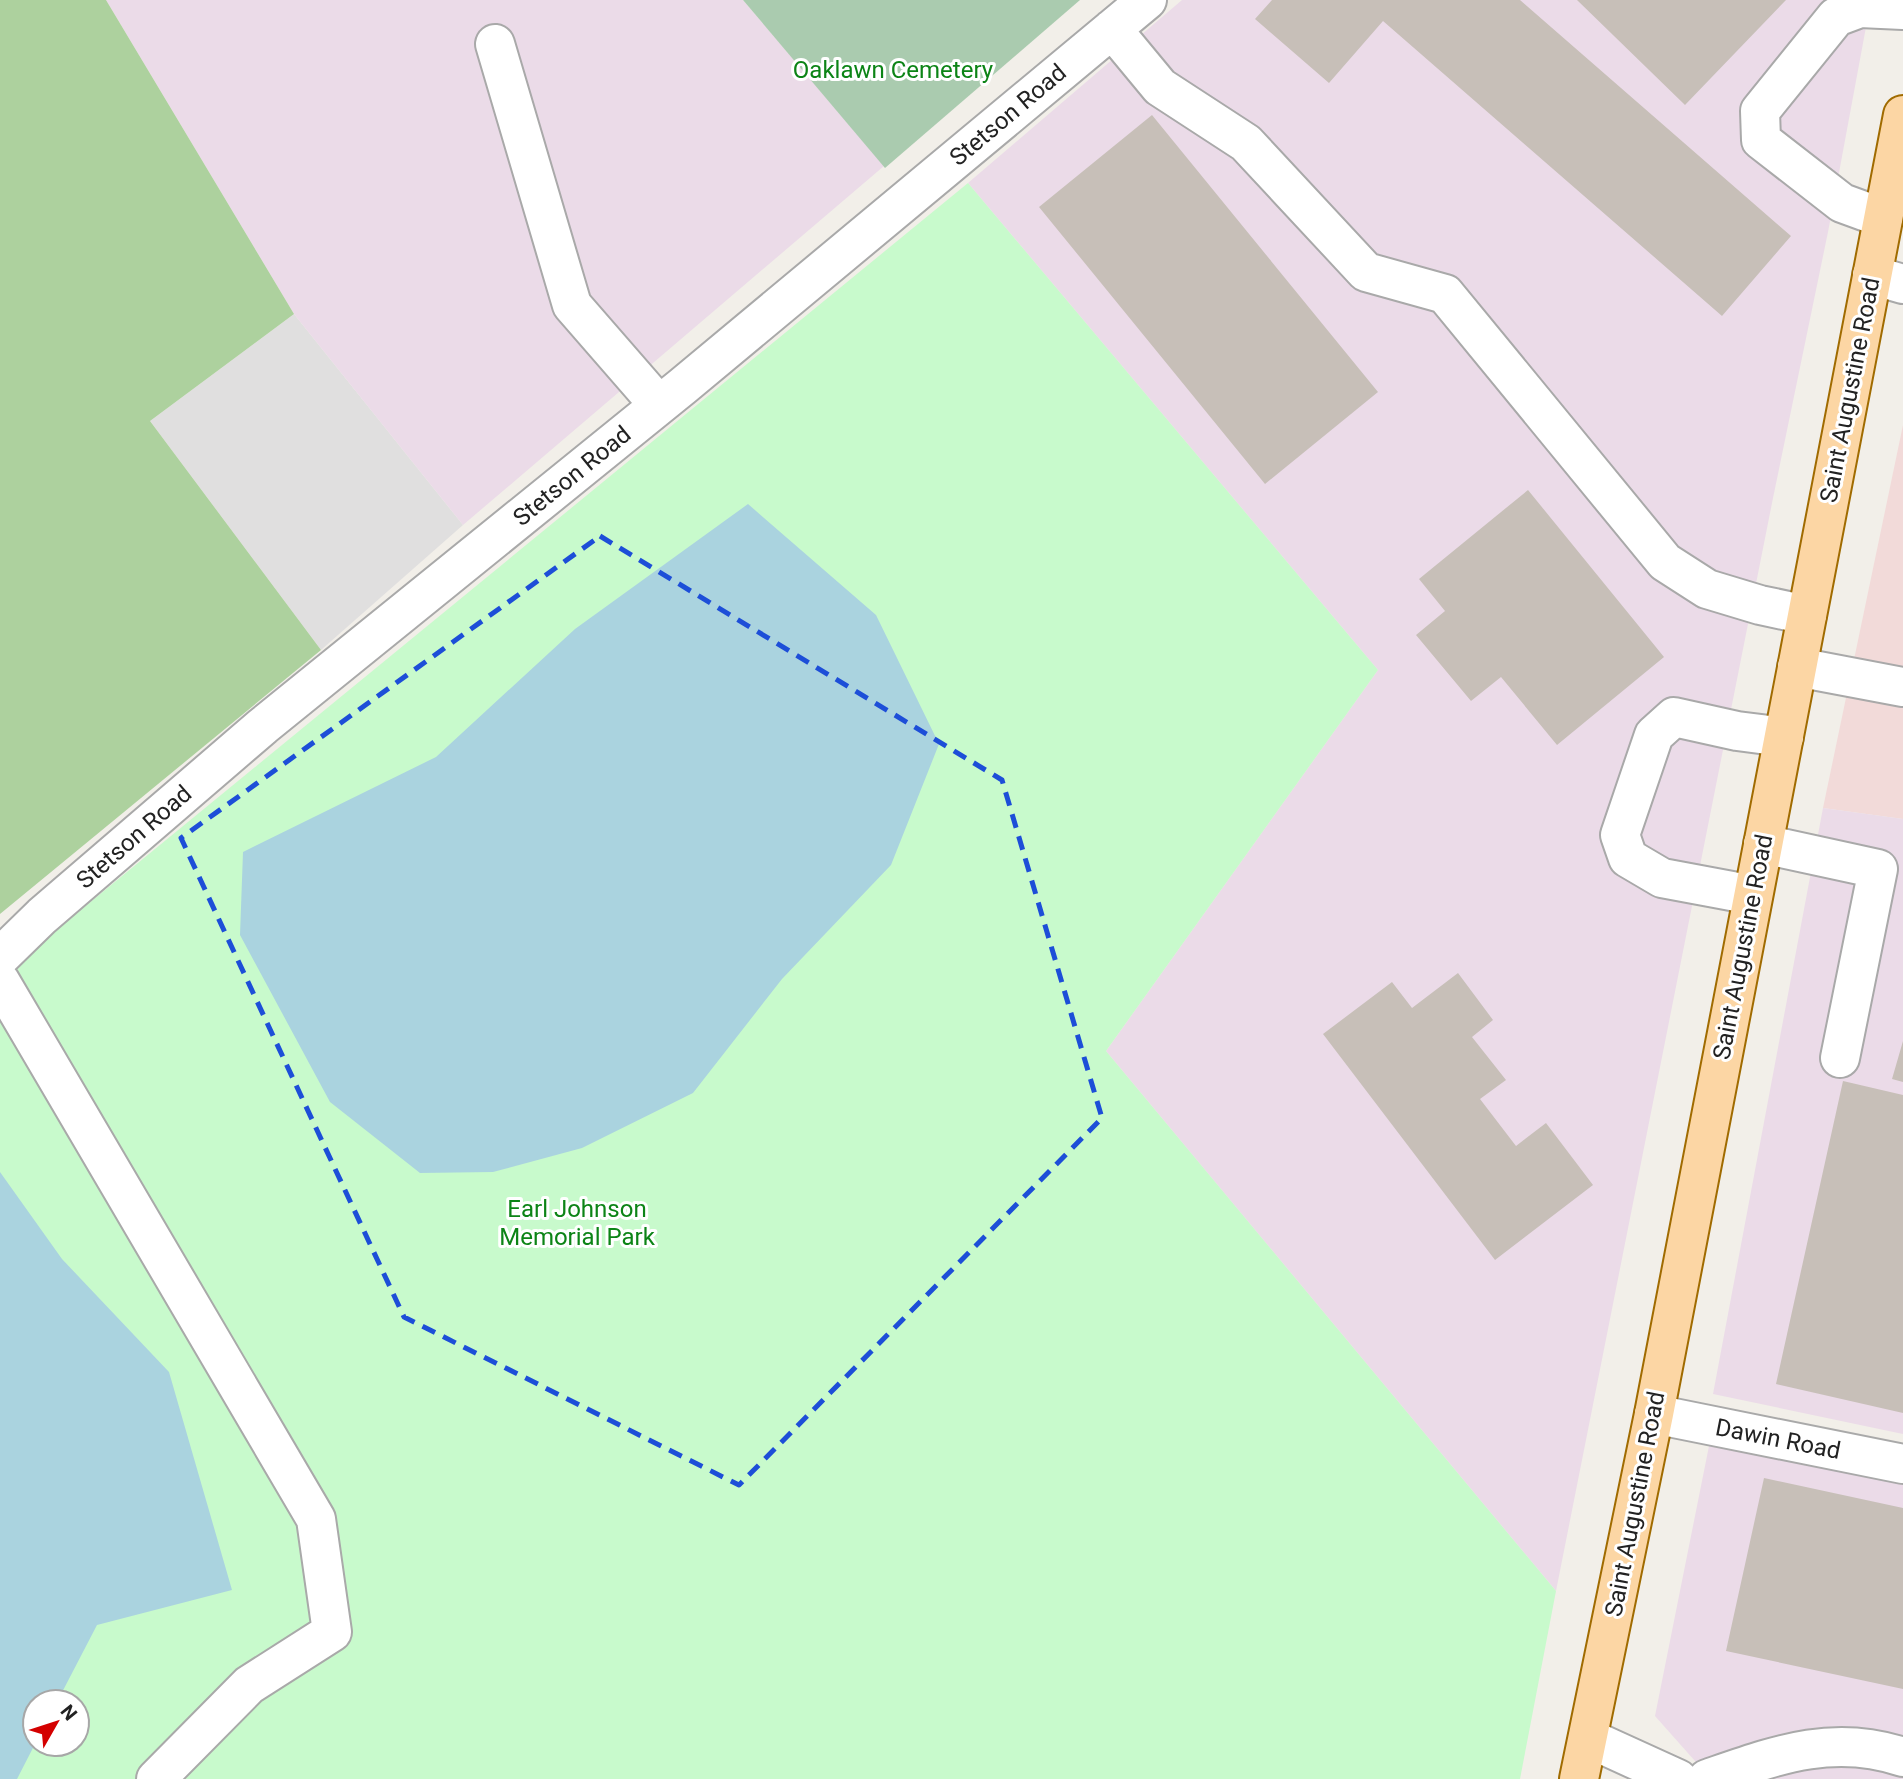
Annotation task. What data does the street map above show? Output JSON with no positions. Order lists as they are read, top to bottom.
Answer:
{
  "streets": {
    "main road": ["Saint Augustine Road"],
    "street": ["Stetson Road", "Dawin Road"]
  },
  "crossings": [
    ["Saint Augustine Road", "Dawin Road"]
  ],
  "parks": ["Oaklawn Cemetery", "Earl Johnson Memorial Park"],
  "north": "top right"
}
